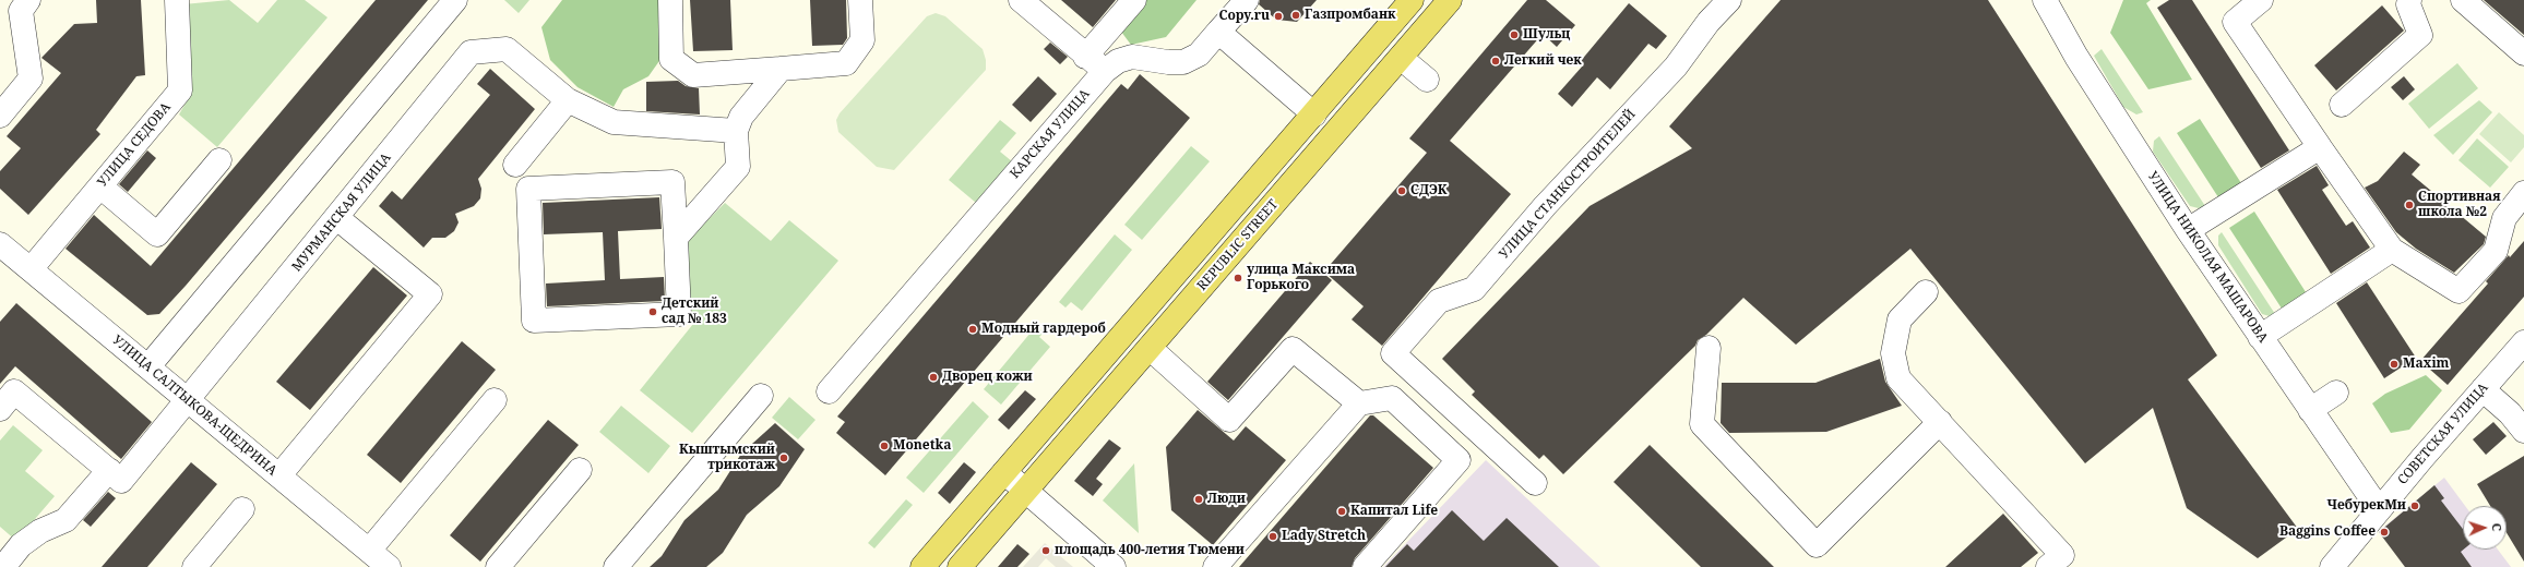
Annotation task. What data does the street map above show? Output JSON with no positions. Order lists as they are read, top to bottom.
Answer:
{
  "streets": {
    "main road": ["REPUBLIC STREET"],
    "street": [
      "КАРСКАЯ УЛИЦА",
      "УЛИЦА СЕДОВА",
      "УЛИЦА СТАНКОСТРОИТЕЛЕЙ",
      "МУРМАНСКАЯ УЛИЦА",
      "УЛИЦА НИКОЛАЯ МАШАРОВА",
      "УЛИЦА САЛТЫКОВА-ЩЕДРИНА",
      "СОВЕТСКАЯ УЛИЦА"
    ]
  },
  "crossings": [
    ["УЛИЦА СЕДОВА", "УЛИЦА САЛТЫКОВА-ЩЕДРИНА"],
    ["МУРМАНСКАЯ УЛИЦА", "УЛИЦА САЛТЫКОВА-ЩЕДРИНА"],
    ["УЛИЦА НИКОЛАЯ МАШАРОВА", "СОВЕТСКАЯ УЛИЦА"]
  ],
  "places": [
    "Газпромбанк",
    "Copy.ru",
    "Шульц",
    "Легкий чек",
    "СДЭК",
    "Спортивная школа №2",
    "улица Максима Горького",
    "Детский сад № 183",
    "Модный гардероб",
    "Maxim",
    "Дворец кожи",
    "Monetka",
    "Кыштымский трикотаж",
    "Люди",
    "ЧебурекМи",
    "Капитал Life",
    "Baggins Coffee",
    "Lady Stretch",
    "площадь 400-летия Тюмени"
  ],
  "north": "right"
}
